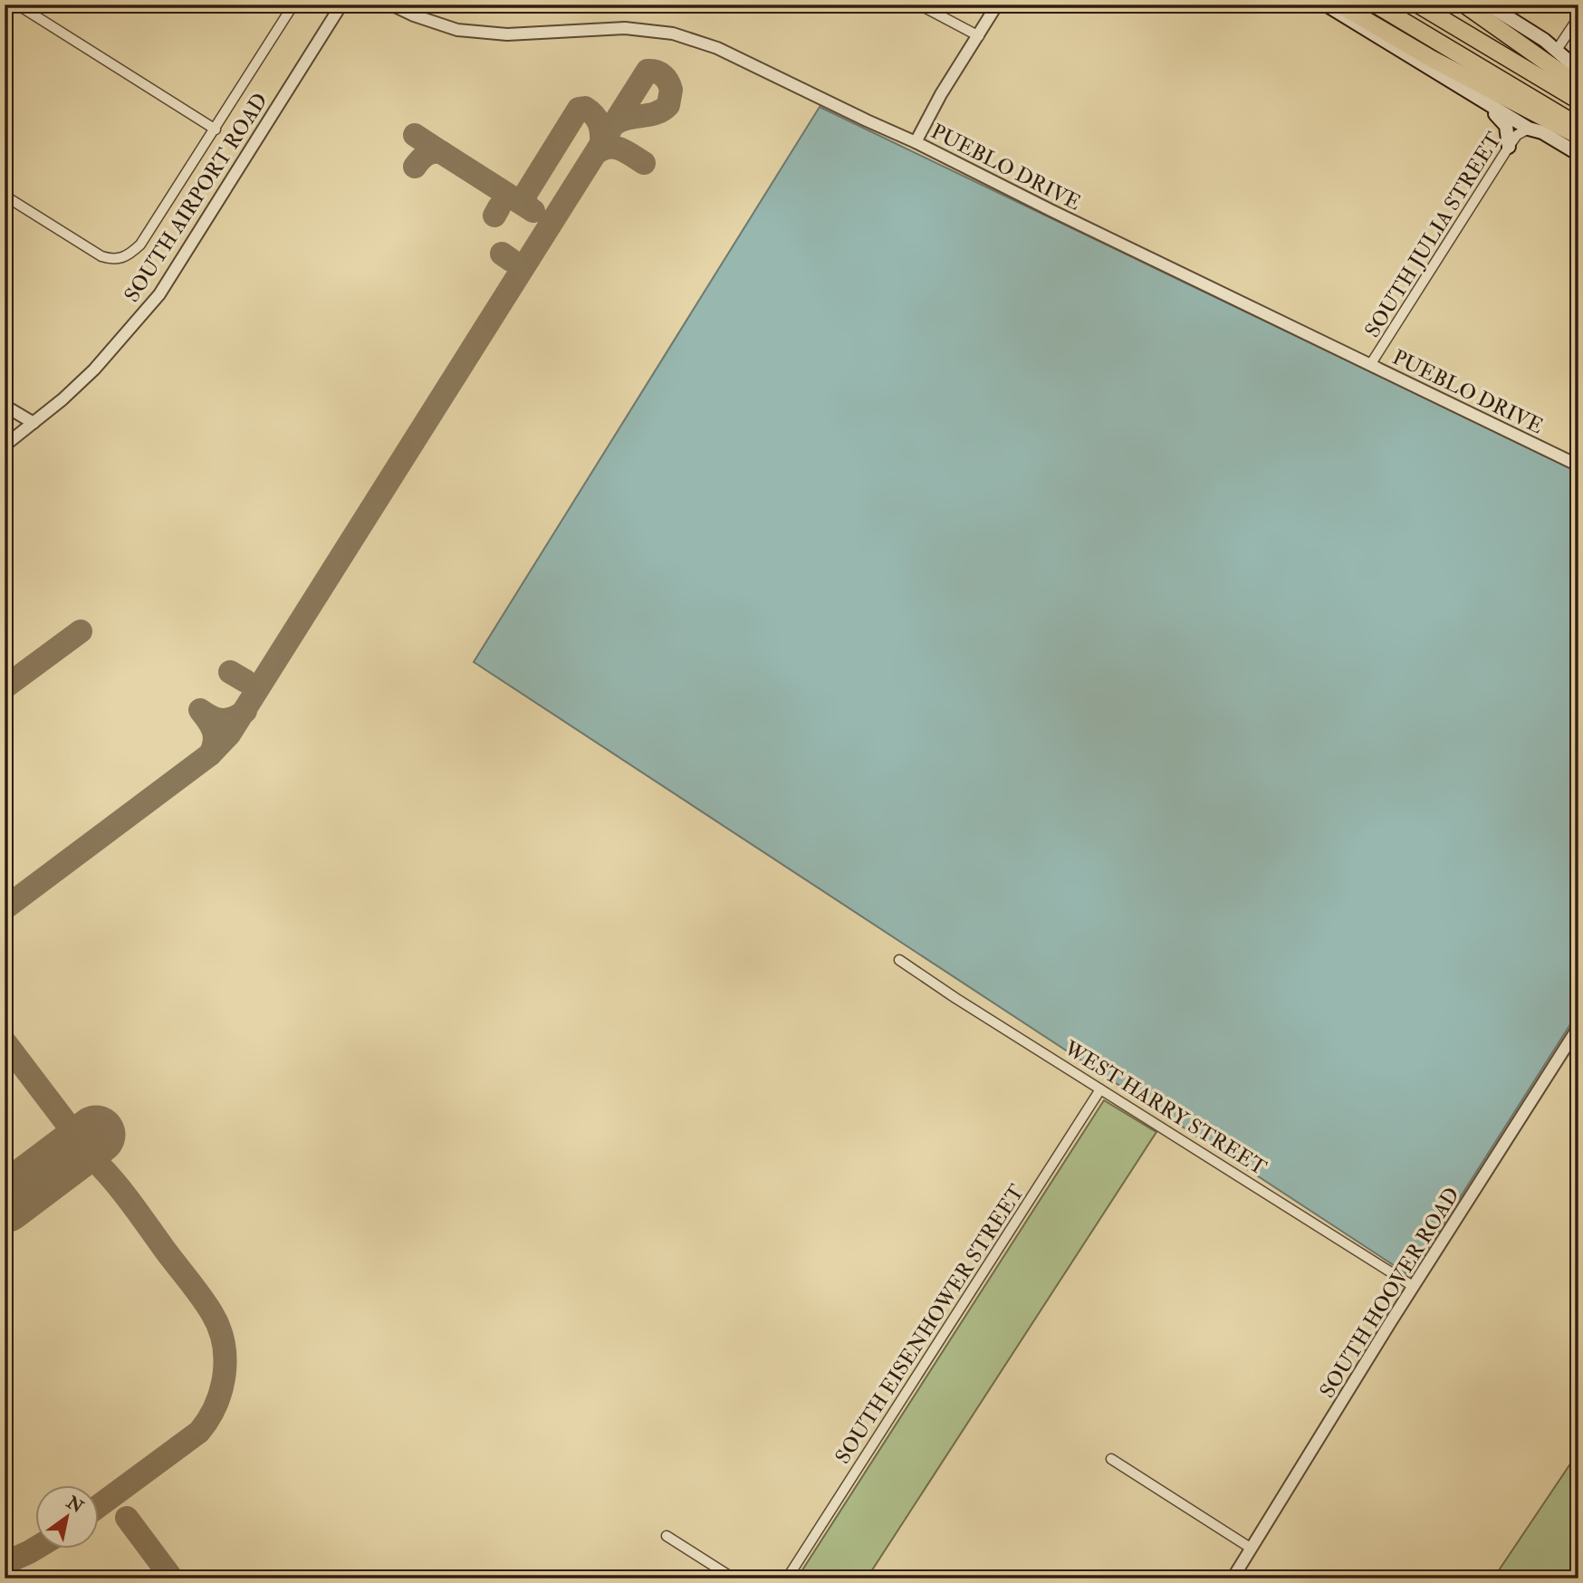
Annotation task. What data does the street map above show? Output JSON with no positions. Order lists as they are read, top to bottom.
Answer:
{
  "streets": {
    "street": [
      "PUEBLO DRIVE",
      "SOUTH AIRPORT ROAD",
      "SOUTH JULIA STREET",
      "WEST HARRY STREET",
      "SOUTH HOOVER ROAD",
      "SOUTH EISENHOWER STREET"
    ]
  },
  "crossings": [
    ["PUEBLO DRIVE", "SOUTH JULIA STREET"],
    ["WEST HARRY STREET", "SOUTH HOOVER ROAD"],
    ["WEST HARRY STREET", "SOUTH EISENHOWER STREET"]
  ],
  "north": "top right"
}
